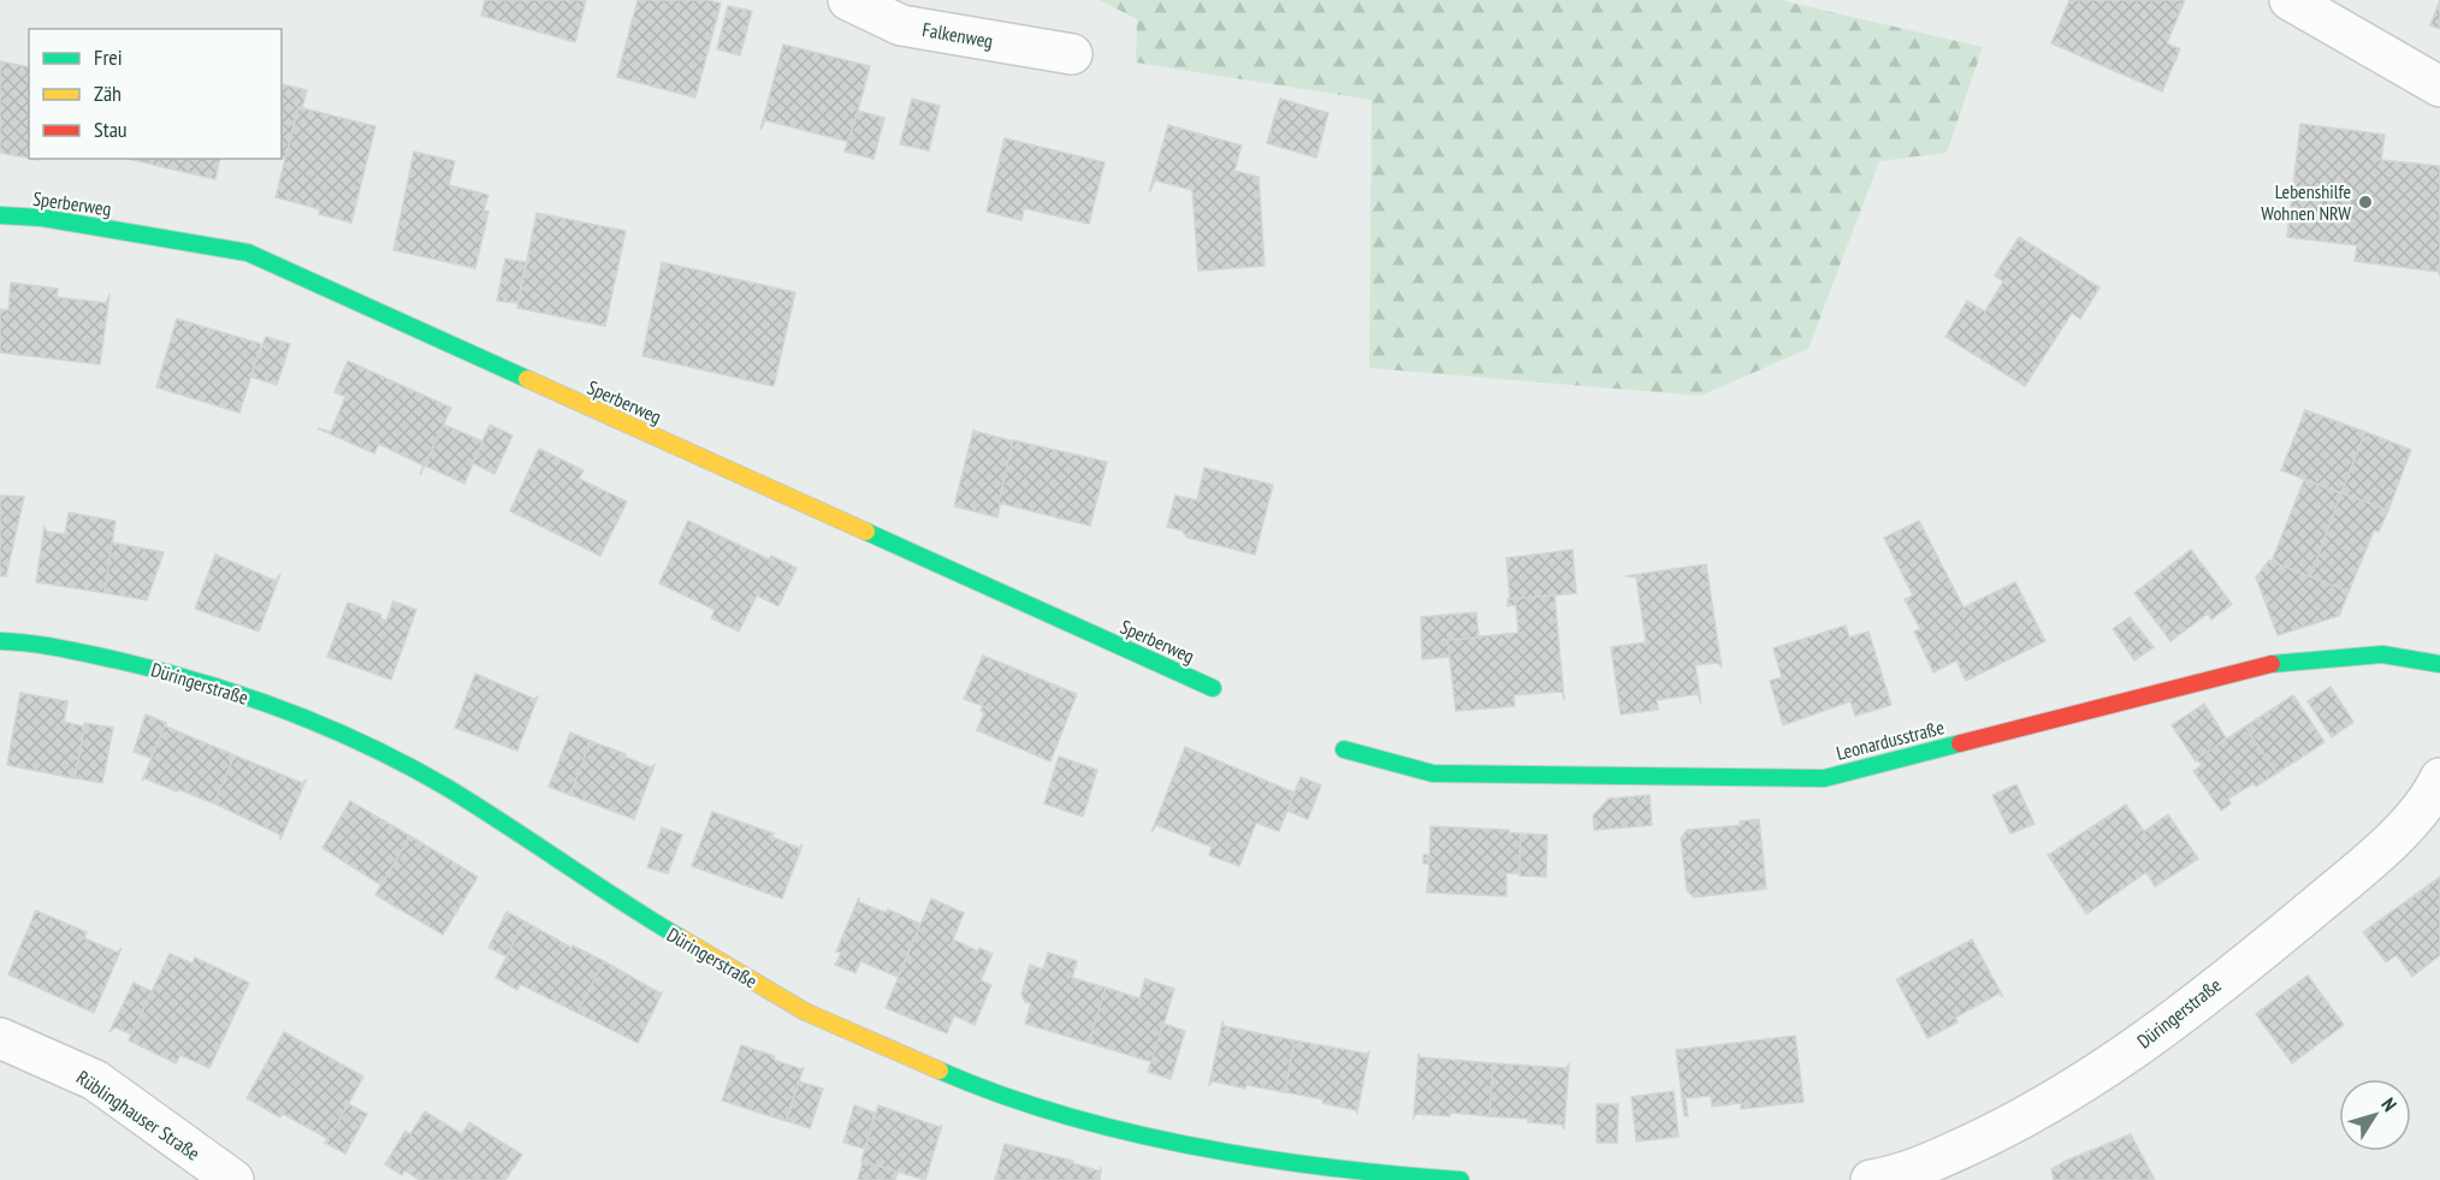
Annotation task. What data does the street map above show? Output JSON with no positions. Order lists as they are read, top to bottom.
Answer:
{
  "streets": {
    "street": [
      "Falkenweg",
      "Sperberweg",
      "Düringerstraße",
      "Leonardusstraße",
      "Rüblinghauser Straße"
    ]
  },
  "places": ["Lebenshilfe Wohnen NRW"],
  "legend": ["Frei", "Zäh", "Stau"],
  "north": "top right"
}
